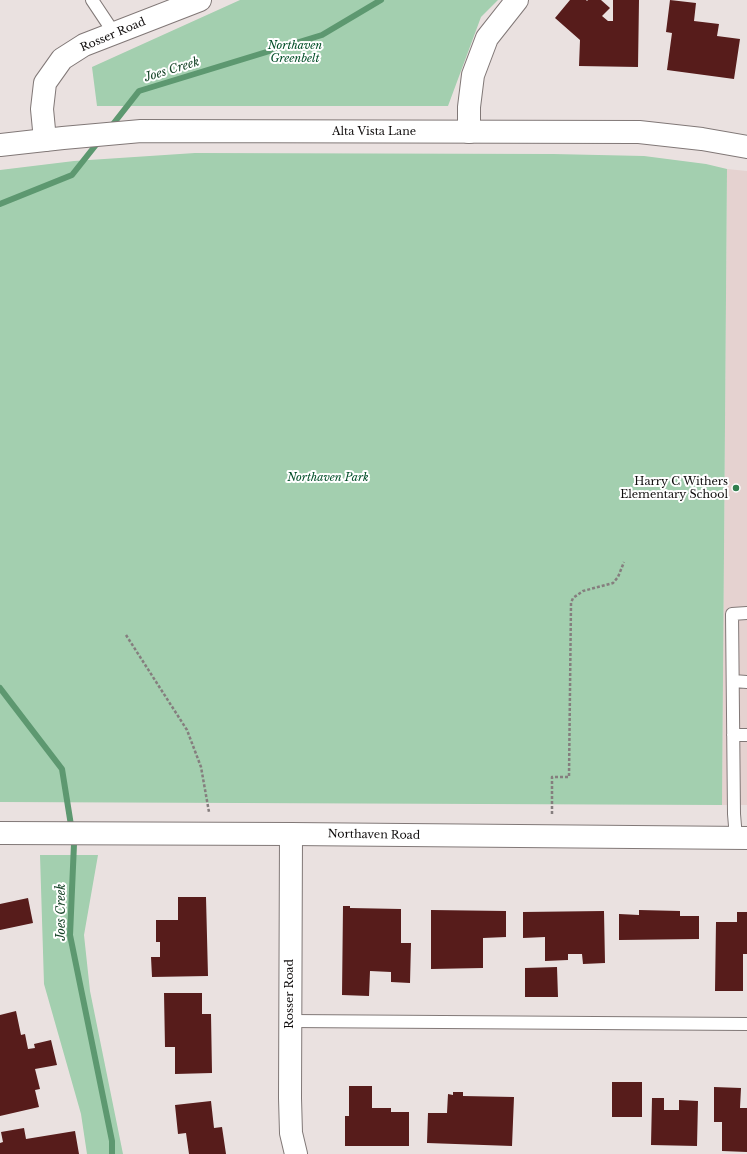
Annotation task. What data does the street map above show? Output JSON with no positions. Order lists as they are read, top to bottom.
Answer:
{
  "streets": {
    "street": ["Rosser Road", "Alta Vista Lane", "Northaven Road"]
  },
  "crossings": [
    ["Rosser Road", "Alta Vista Lane"],
    ["Rosser Road", "Northaven Road"]
  ],
  "water": ["Joes Creek"],
  "parks": ["Northaven Greenbelt", "Northaven Park"],
  "places": ["Harry C Withers Elementary School"]
}
